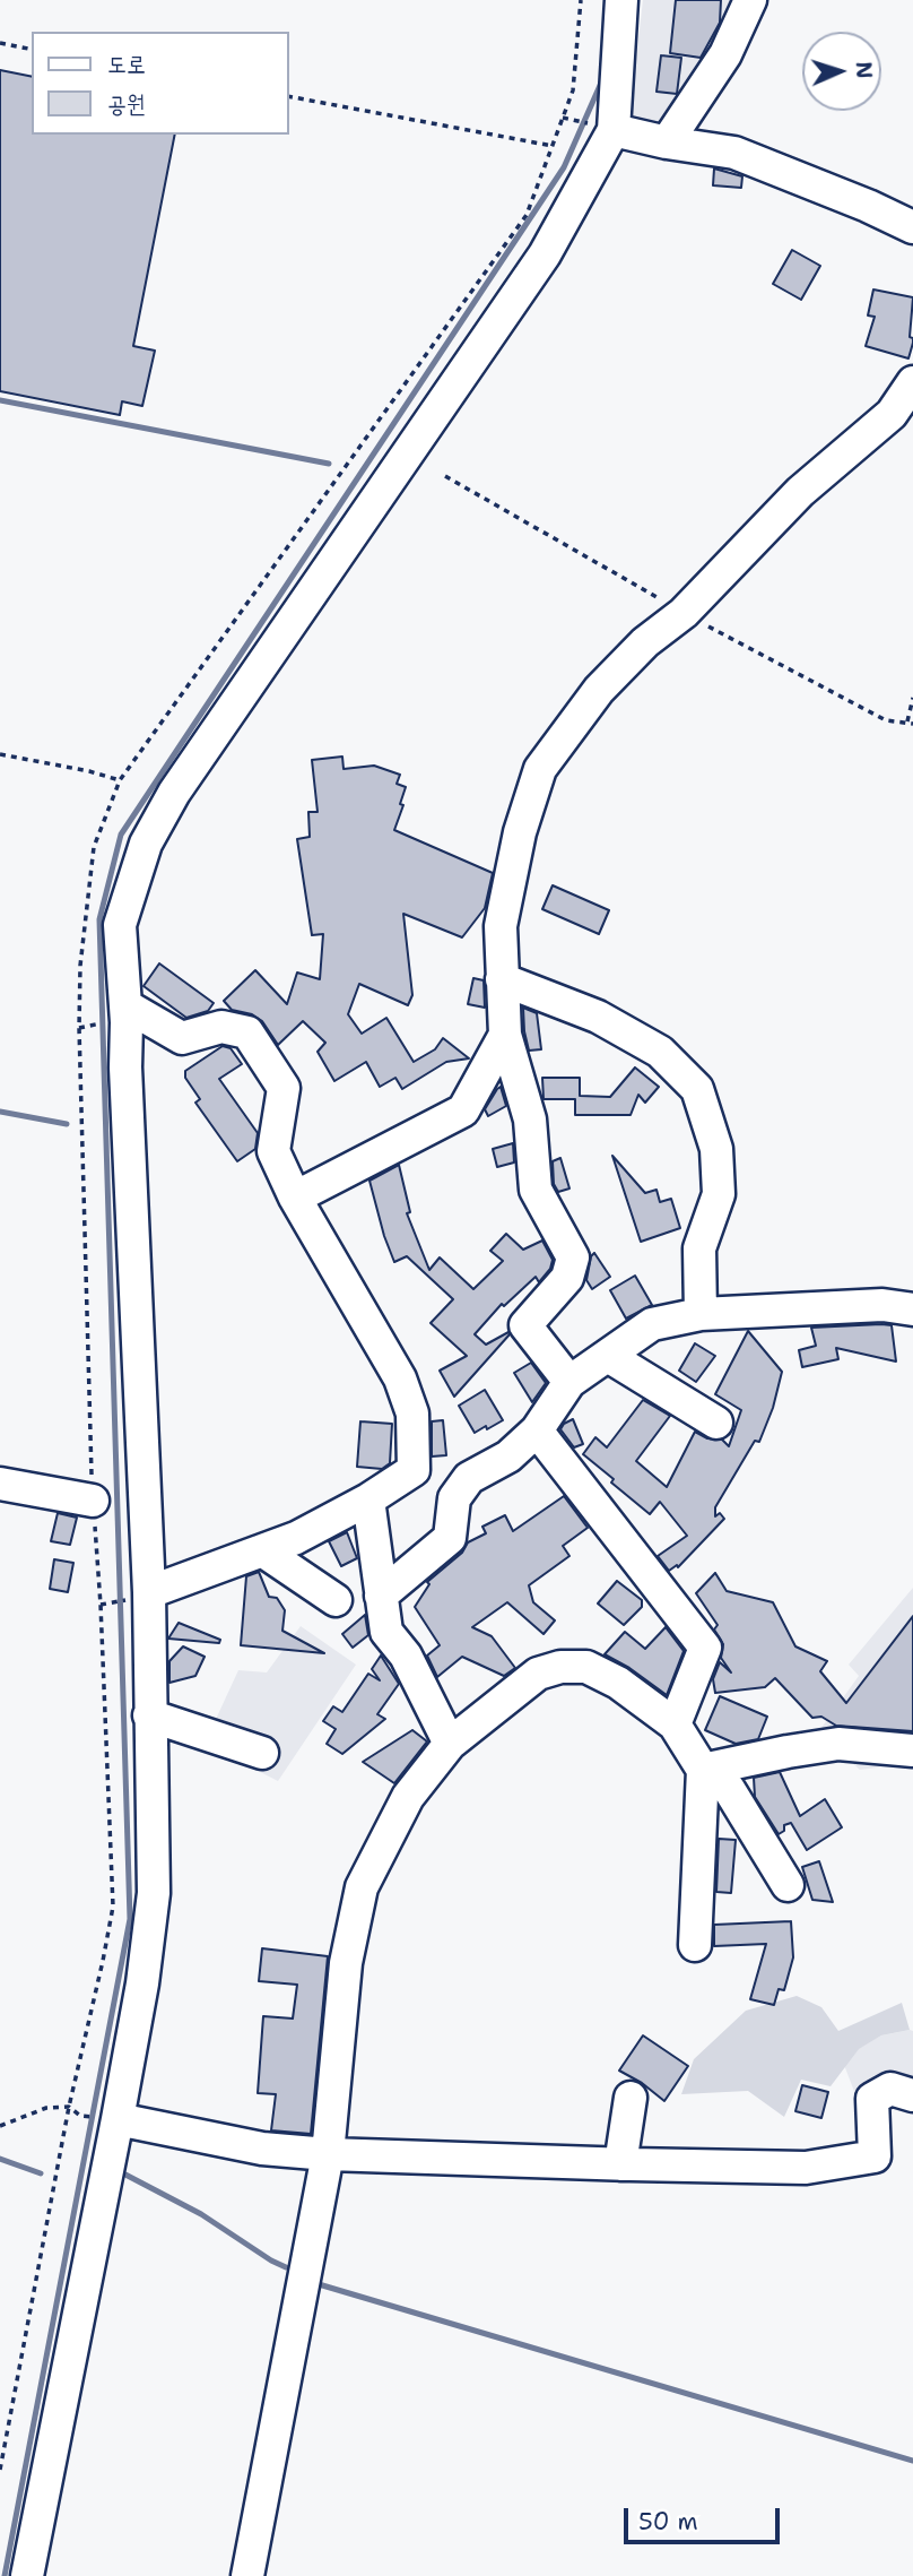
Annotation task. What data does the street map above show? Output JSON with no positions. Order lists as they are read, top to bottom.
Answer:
{
  "legend": ["도로", "공원"],
  "scale_bar": "50 m",
  "north": "right"
}
